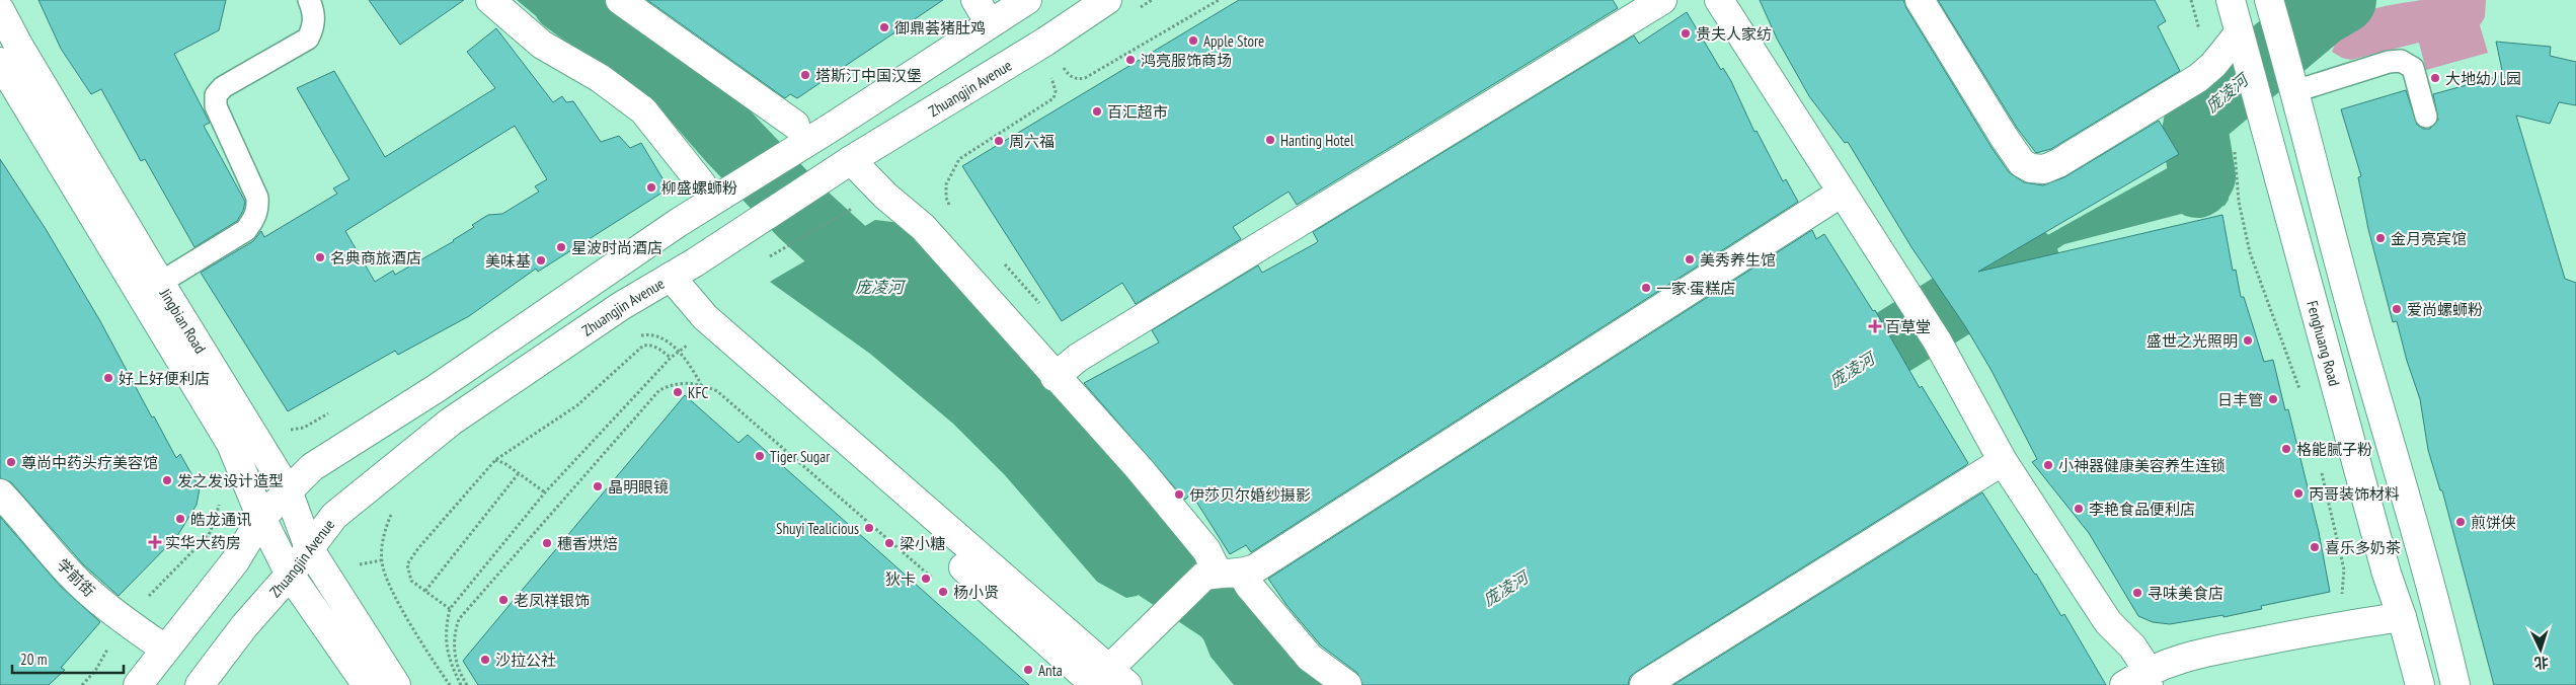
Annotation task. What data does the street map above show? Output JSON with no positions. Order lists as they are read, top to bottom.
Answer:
{
  "streets": {
    "street": [
      "Zhuangjin Avenue",
      "Jingbian Road",
      "Fenghuang Road",
      "学前街"
    ]
  },
  "crossings": [
    ["Zhuangjin Avenue", "Jingbian Road"]
  ],
  "water": ["庞凌河"],
  "places": {
    "other": [
      "御鼎荟猪肚鸡",
      "贵夫人家纺",
      "Apple Store",
      "鸿亮服饰商场",
      "塔斯汀中国汉堡",
      "大地幼儿园",
      "百汇超市",
      "Hanting Hotel",
      "周六福",
      "柳盛螺蛳粉",
      "金月亮宾馆",
      "星波时尚酒店",
      "名典商旅酒店",
      "美秀养生馆",
      "美味基",
      "一家·蛋糕店",
      "爱尚螺蛳粉",
      "盛世之光照明",
      "好上好便利店",
      "KFC",
      "日丰管",
      "格能腻子粉",
      "Tiger Sugar",
      "尊尚中药头疗美容馆",
      "小神器健康美容养生连锁",
      "发之发设计造型",
      "晶明眼镜",
      "丙哥装饰材料",
      "伊莎贝尔婚纱摄影",
      "李艳食品便利店",
      "皓龙通讯",
      "煎饼侠",
      "Shuyi Tealicious",
      "穗香烘焙",
      "梁小糖",
      "喜乐多奶茶",
      "狄卡",
      "杨小贤",
      "寻味美食店",
      "老凤祥银饰",
      "沙拉公社",
      "Anta"
    ],
    "health": ["百草堂", "实华大药房"]
  },
  "scale_bar": "20 m",
  "north": "bottom"
}
